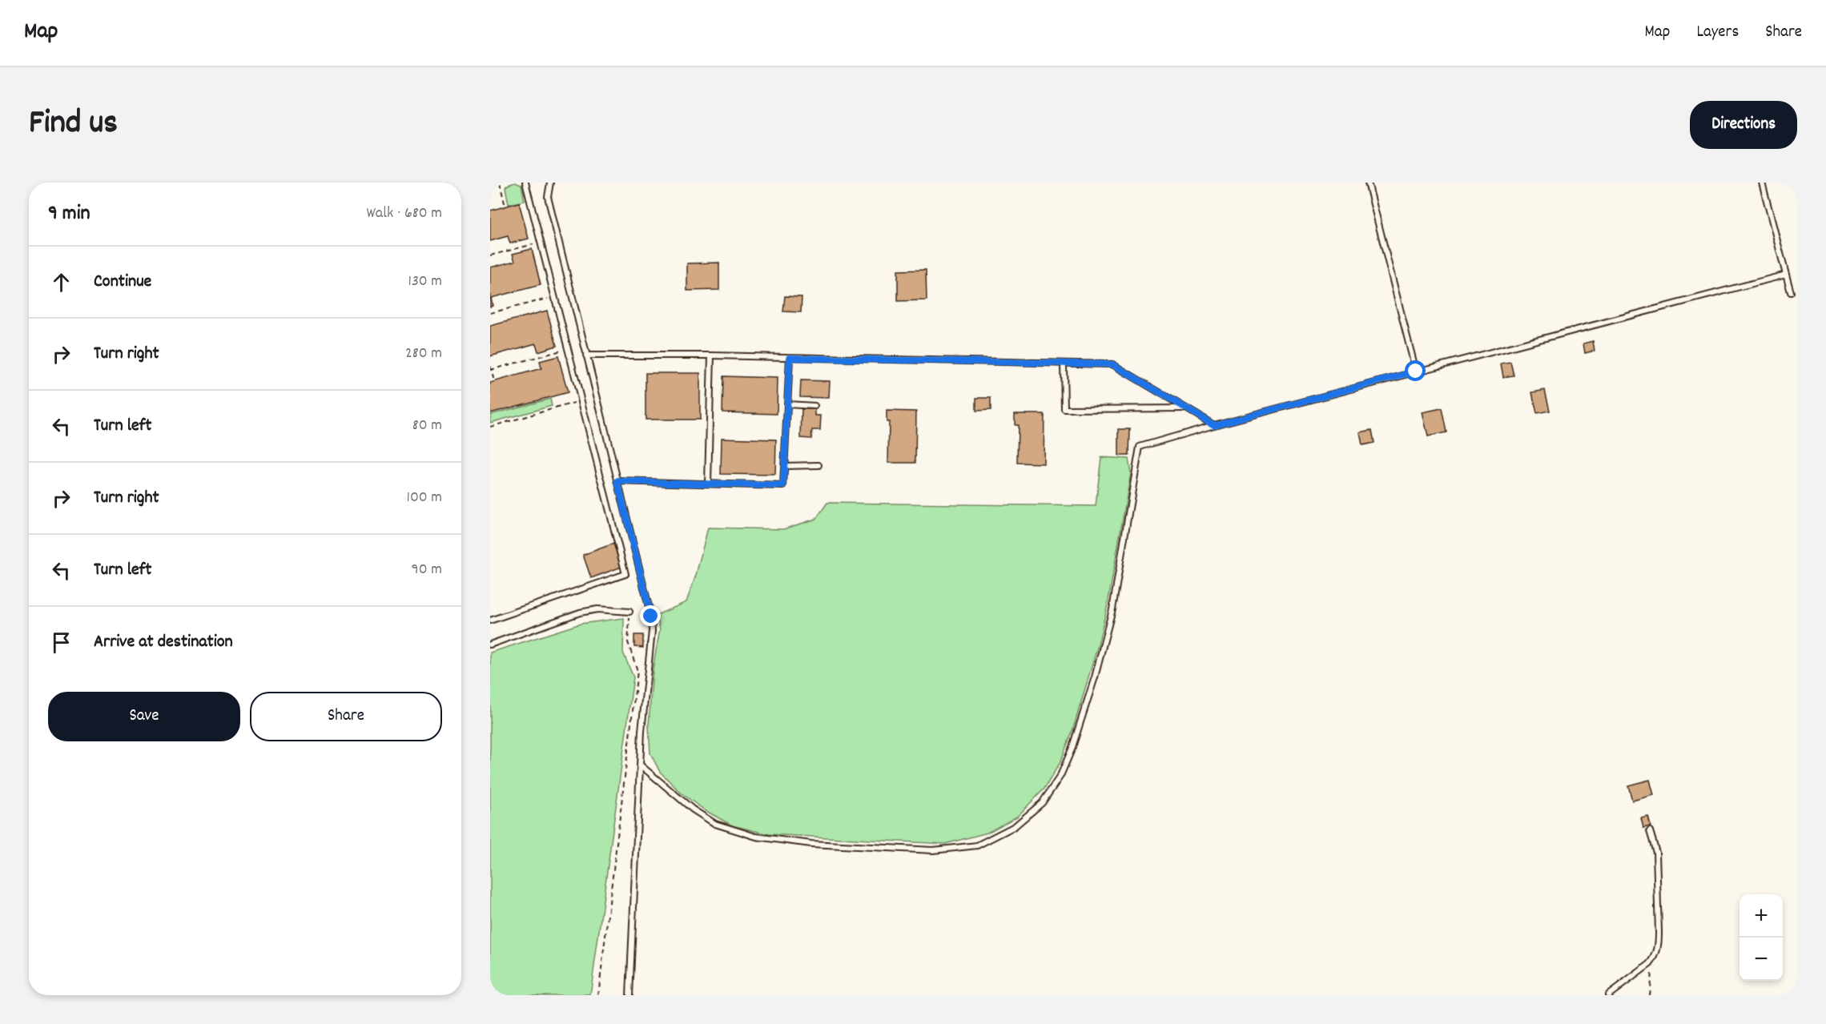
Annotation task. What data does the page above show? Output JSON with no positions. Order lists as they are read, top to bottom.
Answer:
{
  "page": {
    "header": "Map",
    "nav": ["Map", "Layers", "Share"],
    "title": "Find us",
    "buttons": [
      "Directions",
      ["Save", "Share"]
    ],
    "heading": ["9 min", "Walk · 680 m"],
    "list": [
      ["Continue", "130 m"],
      ["Turn right", "280 m"],
      ["Turn left", "80 m"],
      ["Turn right", "100 m"],
      ["Turn left", "90 m"],
      "Arrive at destination"
    ],
    "map_buttons": ["+", "−"]
  }
}
